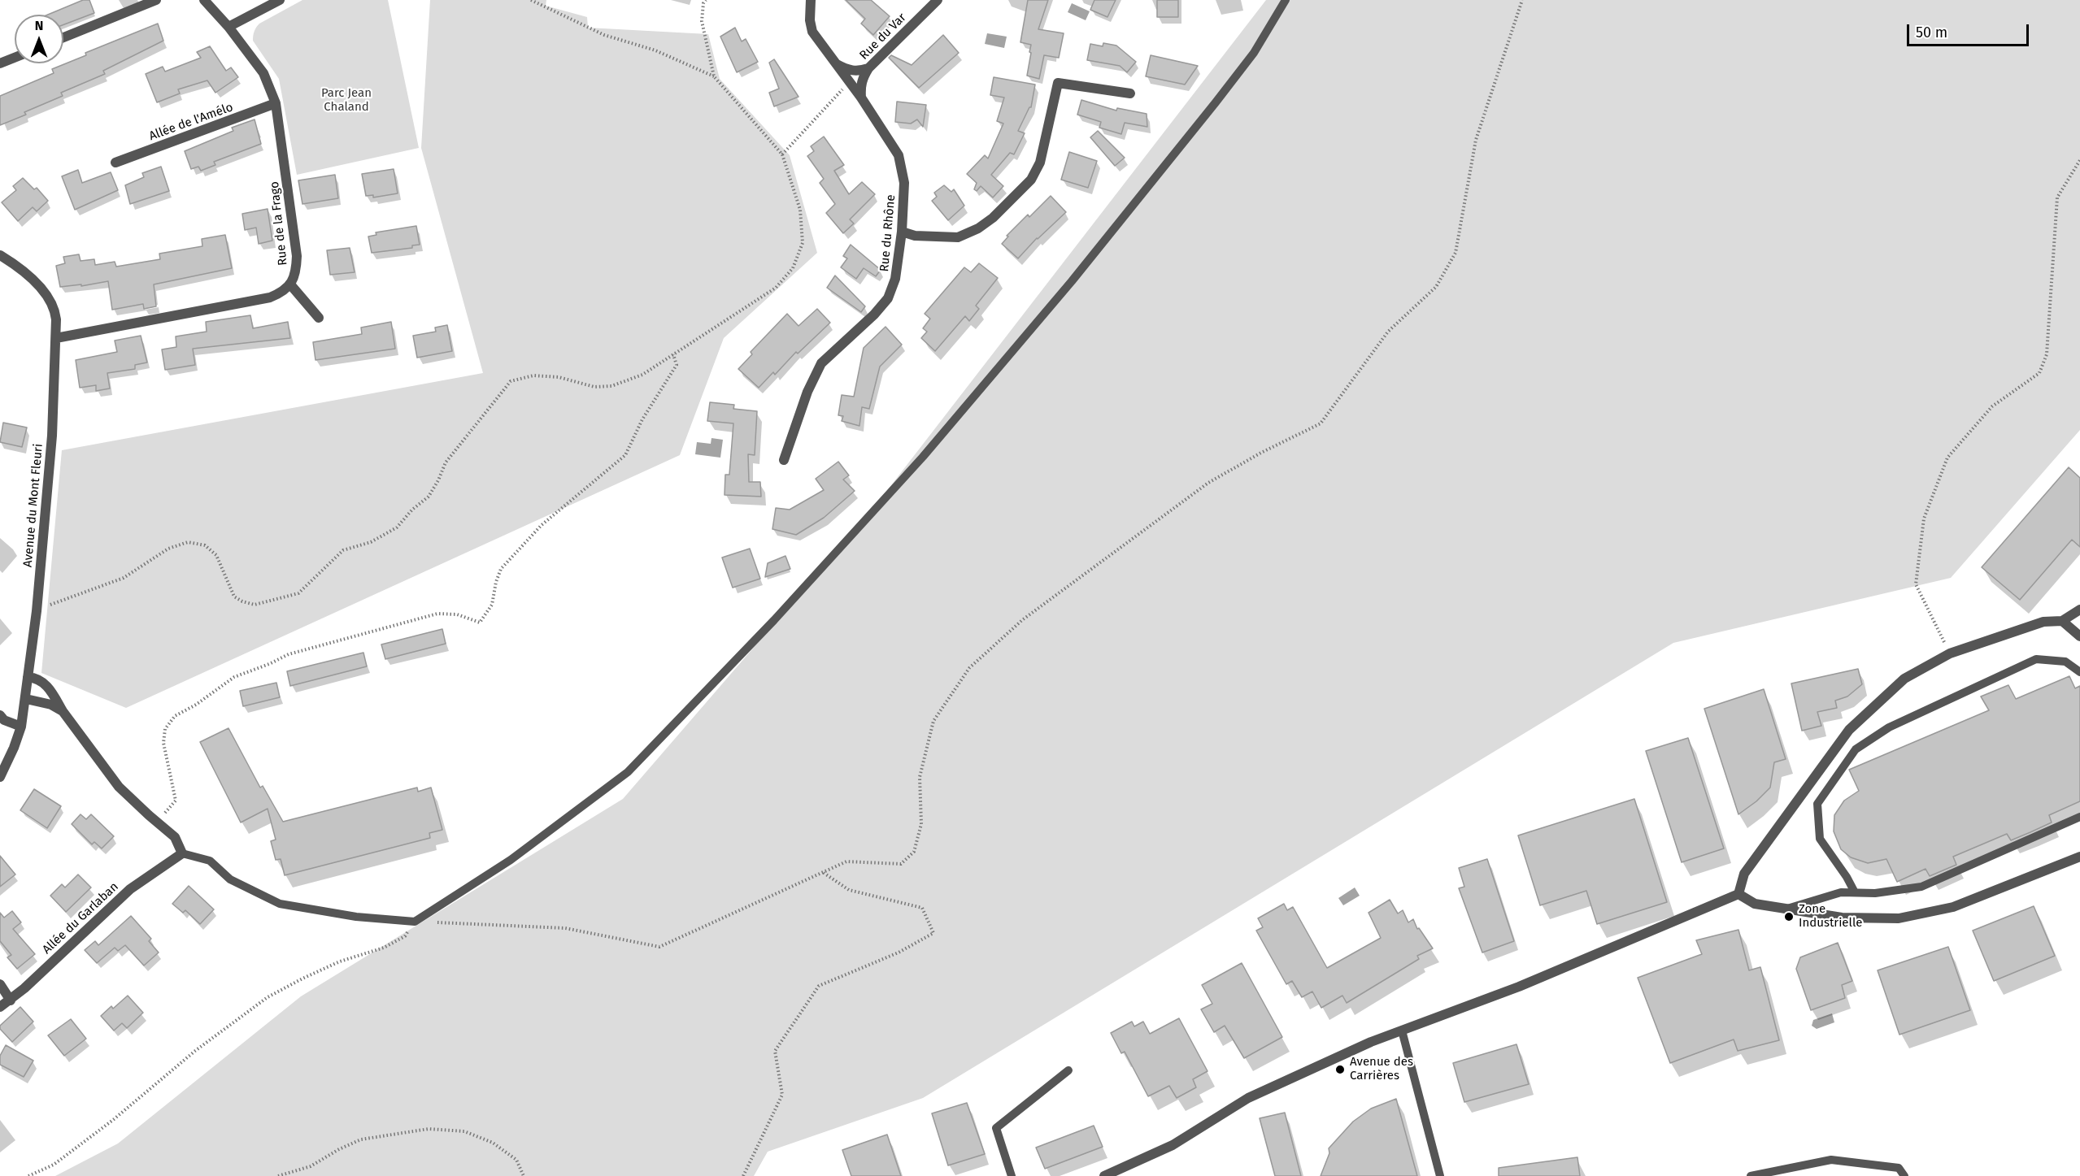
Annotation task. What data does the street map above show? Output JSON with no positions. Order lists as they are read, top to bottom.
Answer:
{
  "streets": {
    "street": [
      "Rue du Var",
      "Allée de l'Amélo",
      "Rue de la Frago",
      "Rue du Rhône",
      "Avenue du Mont Fleuri",
      "Allée du Garlaban"
    ]
  },
  "crossings": [
    ["Rue du Var", "Rue du Rhône"],
    ["Allée de l'Amélo", "Rue de la Frago"]
  ],
  "parks": ["Parc Jean Chaland"],
  "places": ["Zone Industrielle", "Avenue des Carrières"],
  "scale_bar": "50 m",
  "north": "top"
}
